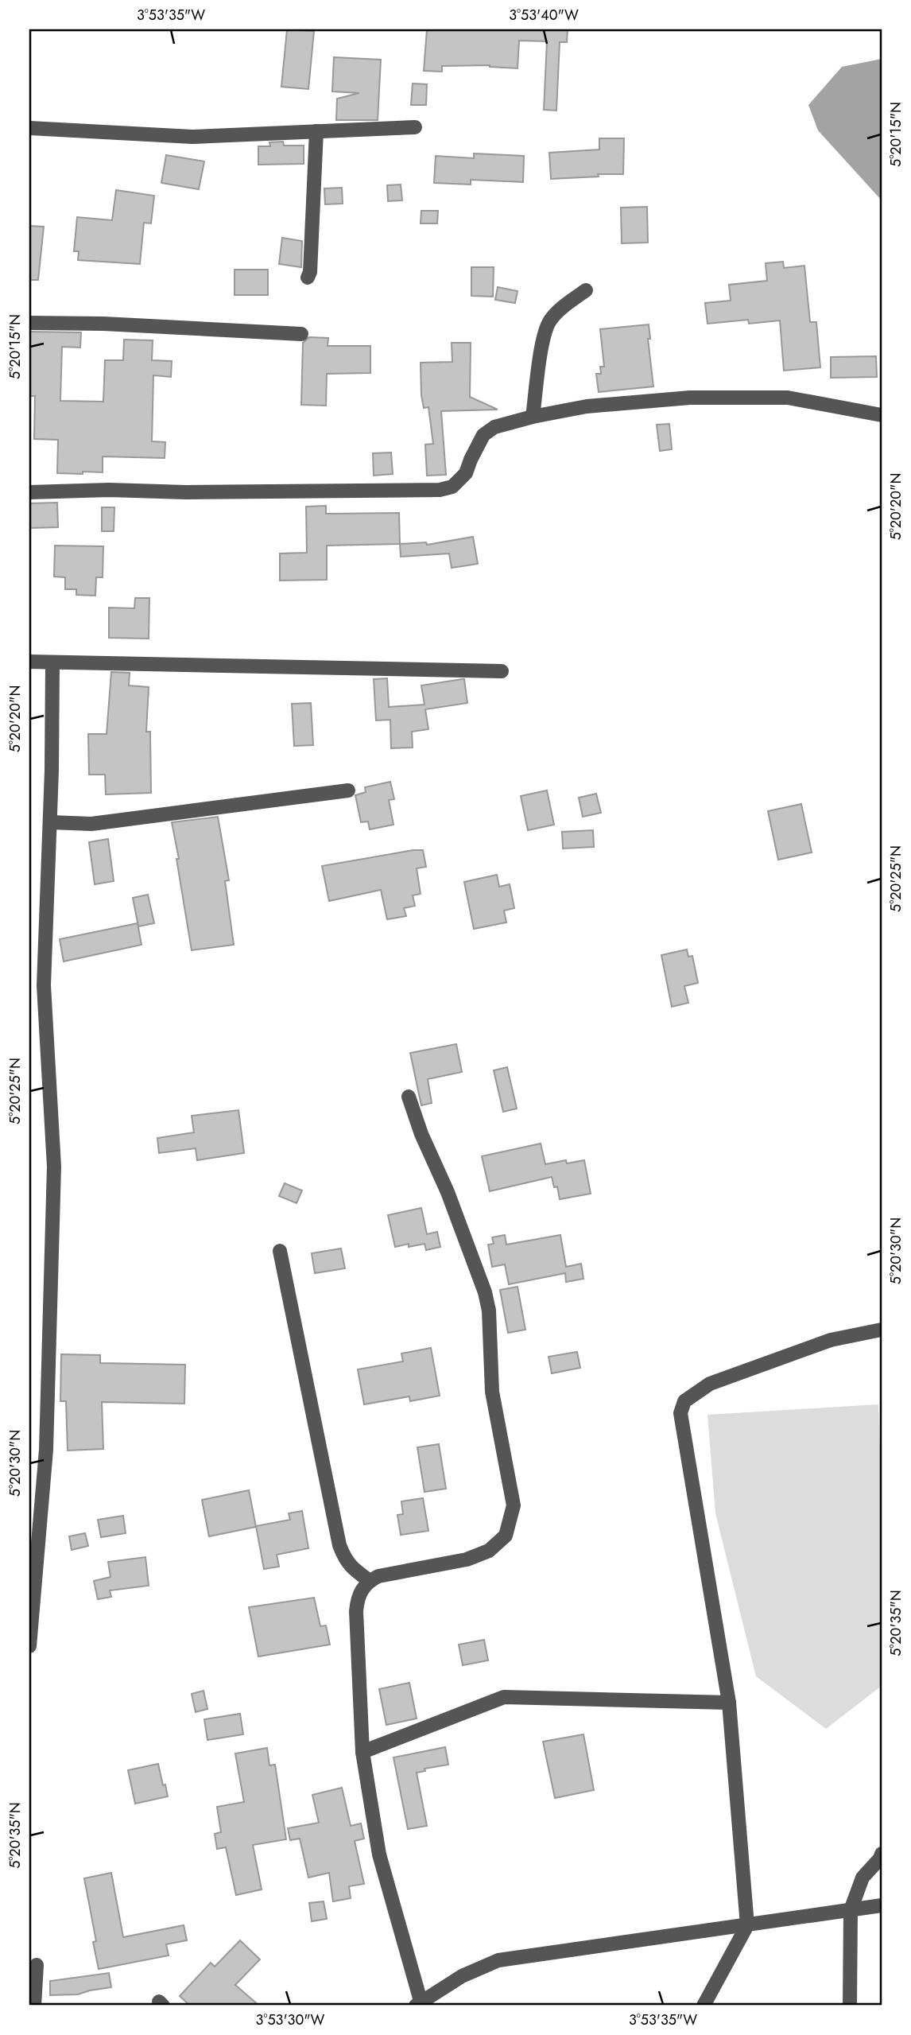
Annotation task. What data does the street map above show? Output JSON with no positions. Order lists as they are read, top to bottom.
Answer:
{
  "coordinates": [
    "3°53'35\"W",
    "3°53'40\"W",
    "5°20'15\"N",
    "5°20'20\"N",
    "5°20'25\"N",
    "5°20'30\"N",
    "5°20'35\"N",
    "3°53'30\"W"
  ]
}
